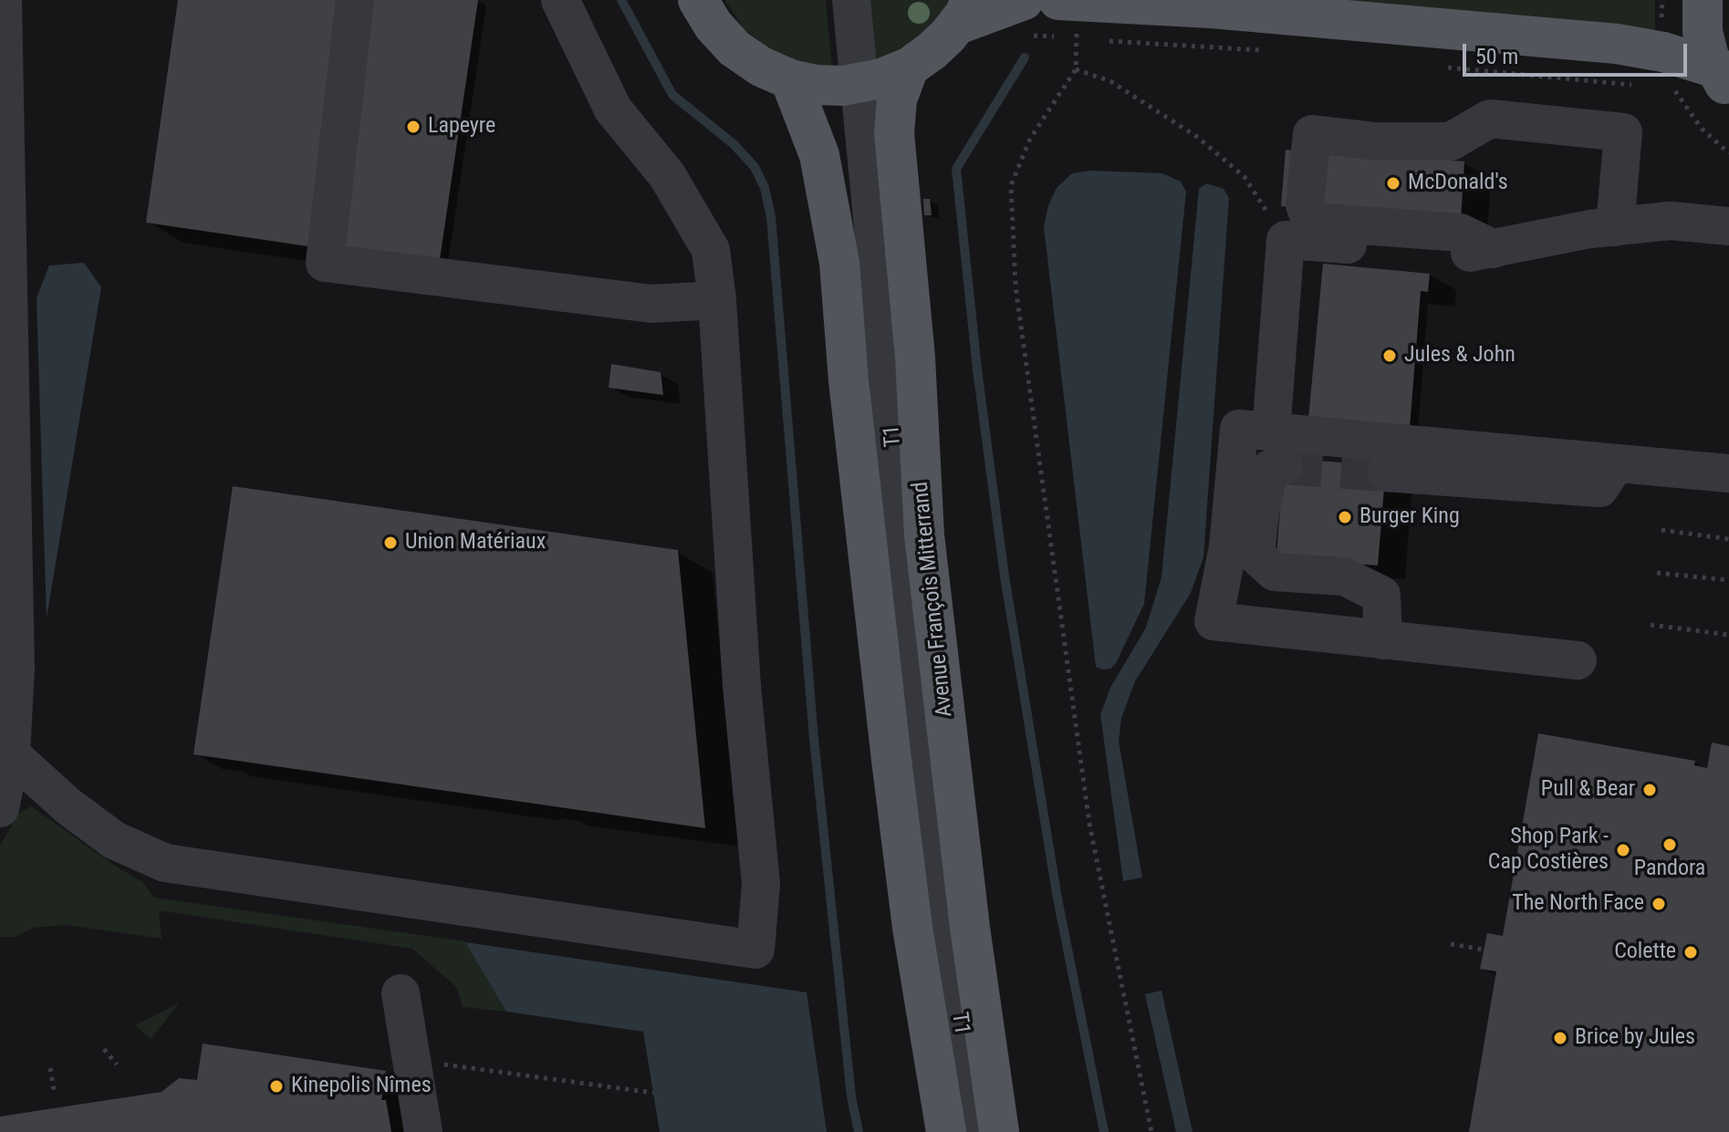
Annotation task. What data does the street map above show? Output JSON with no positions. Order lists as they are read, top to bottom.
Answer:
{
  "streets": {
    "main road": ["Avenue François Mitterrand"],
    "street": ["T1"]
  },
  "places": [
    "Lapeyre",
    "McDonald's",
    "Jules & John",
    "Burger King",
    "Union Matériaux",
    "Pull & Bear",
    "Pandora",
    "Shop Park - Cap Costières",
    "The North Face",
    "Colette",
    "Brice by Jules",
    "Kinepolis Nîmes"
  ],
  "scale_bar": "50 m"
}
